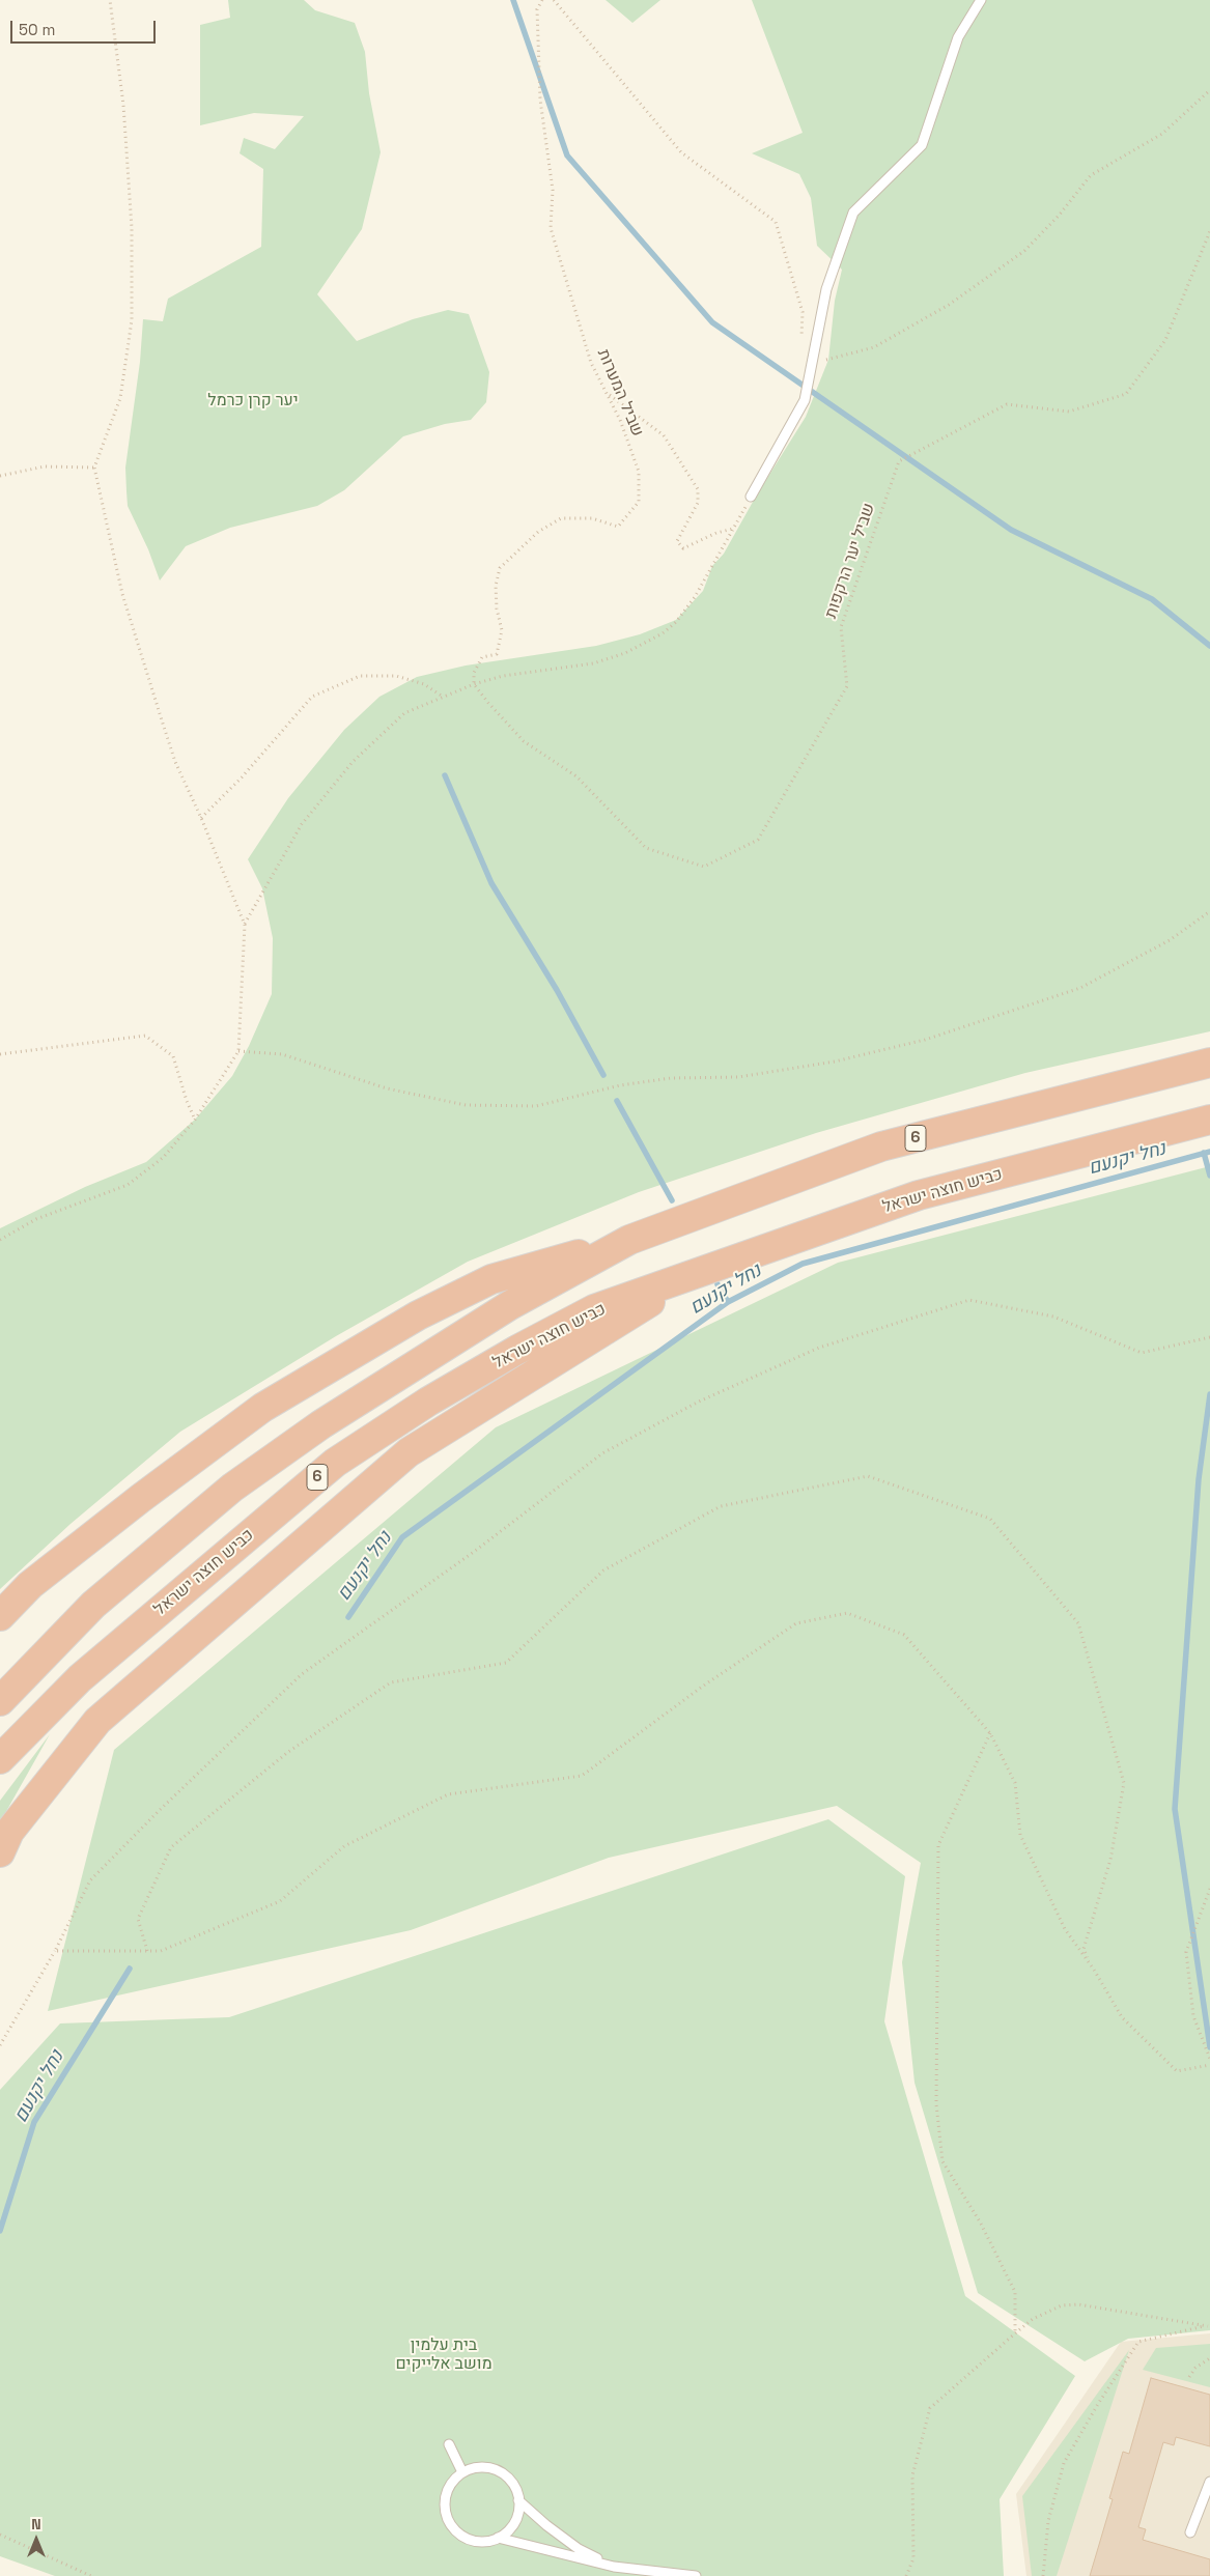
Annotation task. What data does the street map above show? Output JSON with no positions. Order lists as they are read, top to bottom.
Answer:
{
  "streets": {
    "highway": ["6", "כביש חוצה ישראל"],
    "path": ["שביל המערות", "שביל יער הרקפות"]
  },
  "crossings": [
    ["שביל המערות", "שביל יער הרקפות"]
  ],
  "water": ["נחל יקנעם"],
  "parks": ["יער קרן כרמל", "בית עלמין מושב אלייקים"],
  "scale_bar": "50 m",
  "north": "top"
}
